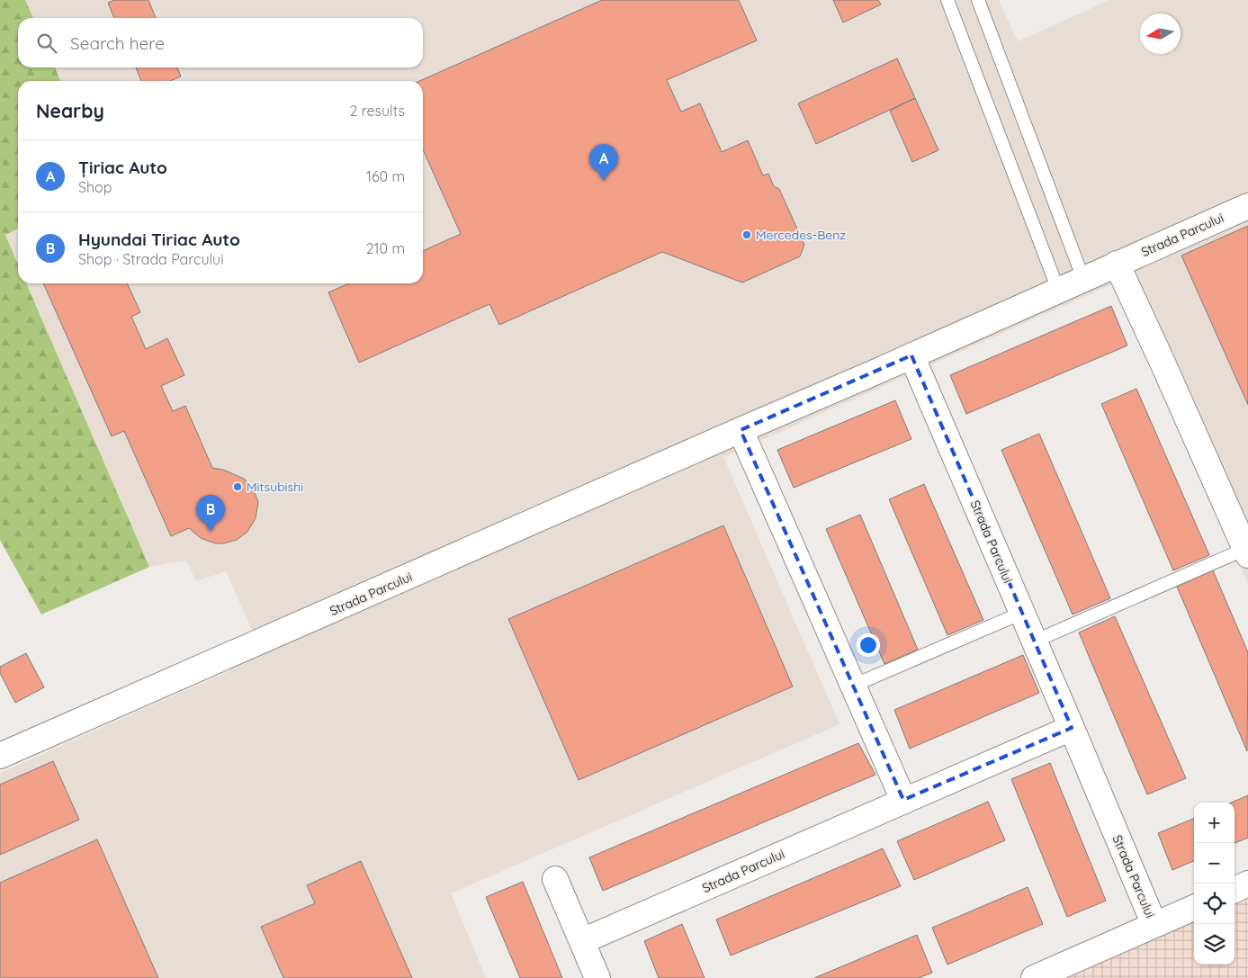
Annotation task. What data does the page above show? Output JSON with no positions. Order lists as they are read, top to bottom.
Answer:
{
  "streets": {
    "street": ["Strada Parcului"]
  },
  "places": ["Mercedes-Benz", "Mitsubishi"],
  "north": "left",
  "page": {
    "search": "Search here",
    "heading": ["Nearby", "2 results"],
    "list": [
      {
        "mark": "A",
        "name": "Țiriac Auto",
        "note": "Shop",
        "value": "160 m"
      },
      {
        "mark": "B",
        "name": "Hyundai Tiriac Auto",
        "note": "Shop · Strada Parcului",
        "value": "210 m"
      }
    ],
    "pins": ["A", "B"],
    "map_buttons": ["+", "−"]
  }
}
